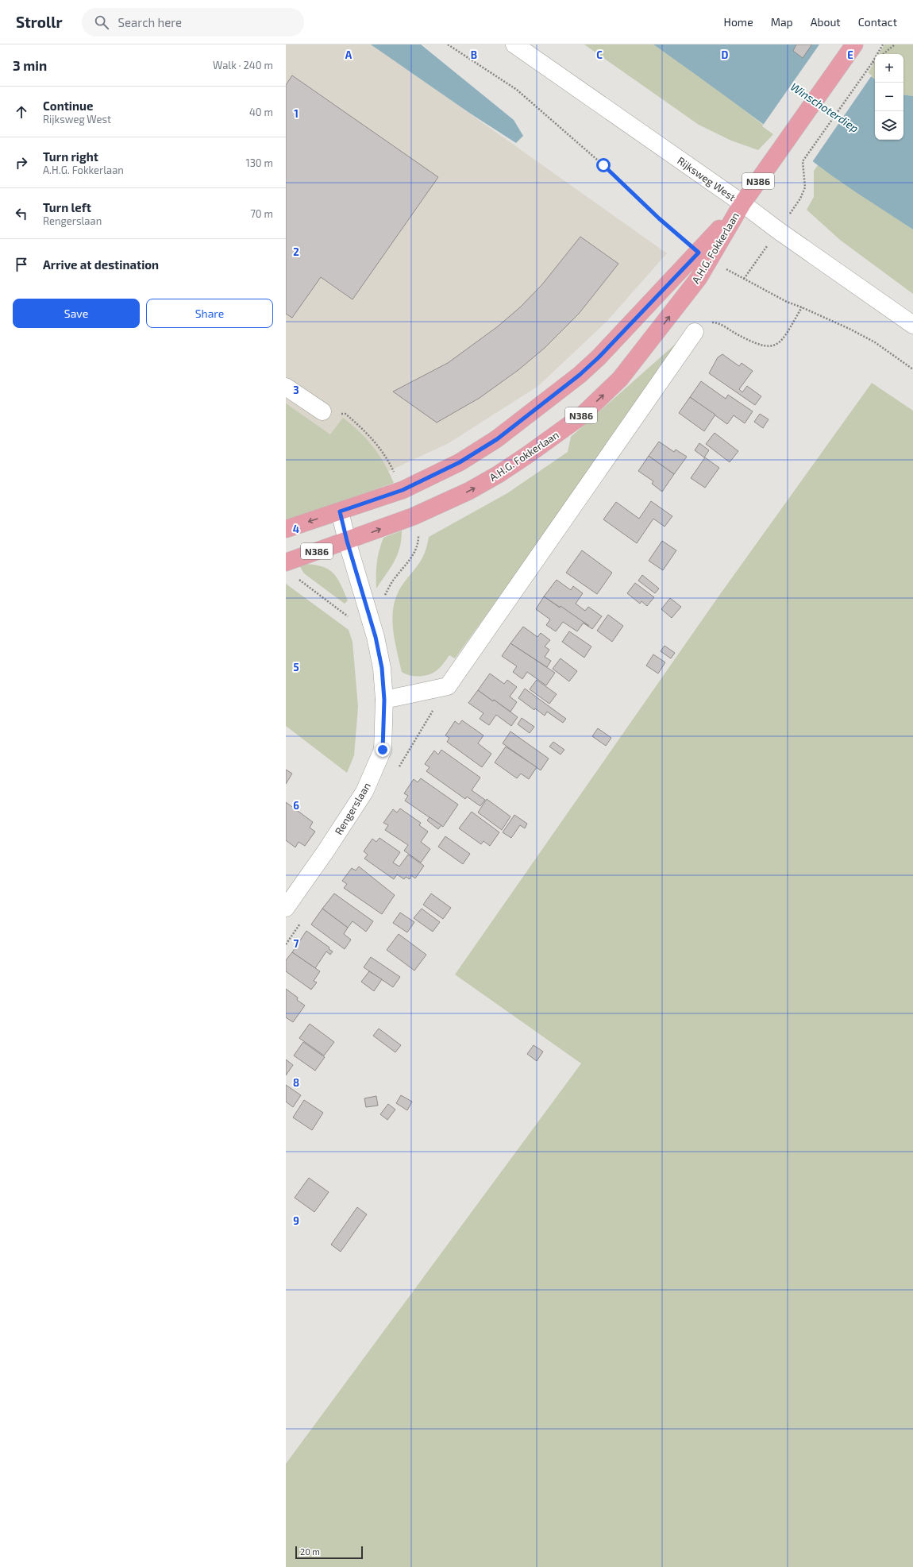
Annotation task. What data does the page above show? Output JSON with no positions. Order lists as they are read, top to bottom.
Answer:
{
  "streets": {
    "main road": ["N386", "A.H.G. Fokkerlaan"],
    "street": ["Rijksweg West", "Rengerslaan"]
  },
  "crossings": [
    ["Rijksweg West", "N386"],
    ["Rijksweg West", "A.H.G. Fokkerlaan"],
    ["N386", "A.H.G. Fokkerlaan"],
    ["A.H.G. Fokkerlaan", "Rengerslaan"]
  ],
  "water": ["Winschoterdiep"],
  "scale_bar": "20 m",
  "page": {
    "header": "Strollr",
    "search": "Search here",
    "nav": [
      "Home",
      "Map",
      "About",
      "Contact"
    ],
    "heading": ["3 min", "Walk · 240 m"],
    "map_buttons": ["+", "−"],
    "list": [
      ["Continue", "Rijksweg West", "40 m"],
      ["Turn right", "A.H.G. Fokkerlaan", "130 m"],
      ["Turn left", "Rengerslaan", "70 m"],
      "Arrive at destination"
    ],
    "buttons": ["Save", "Share"],
    "scale": "20 m"
  },
  "grid": {
    "columns": [
      "A",
      "B",
      "C",
      "D",
      "E"
    ],
    "rows": [
      "1",
      "2",
      "3",
      "4",
      "5",
      "6",
      "7",
      "8",
      "9"
    ]
  }
}
